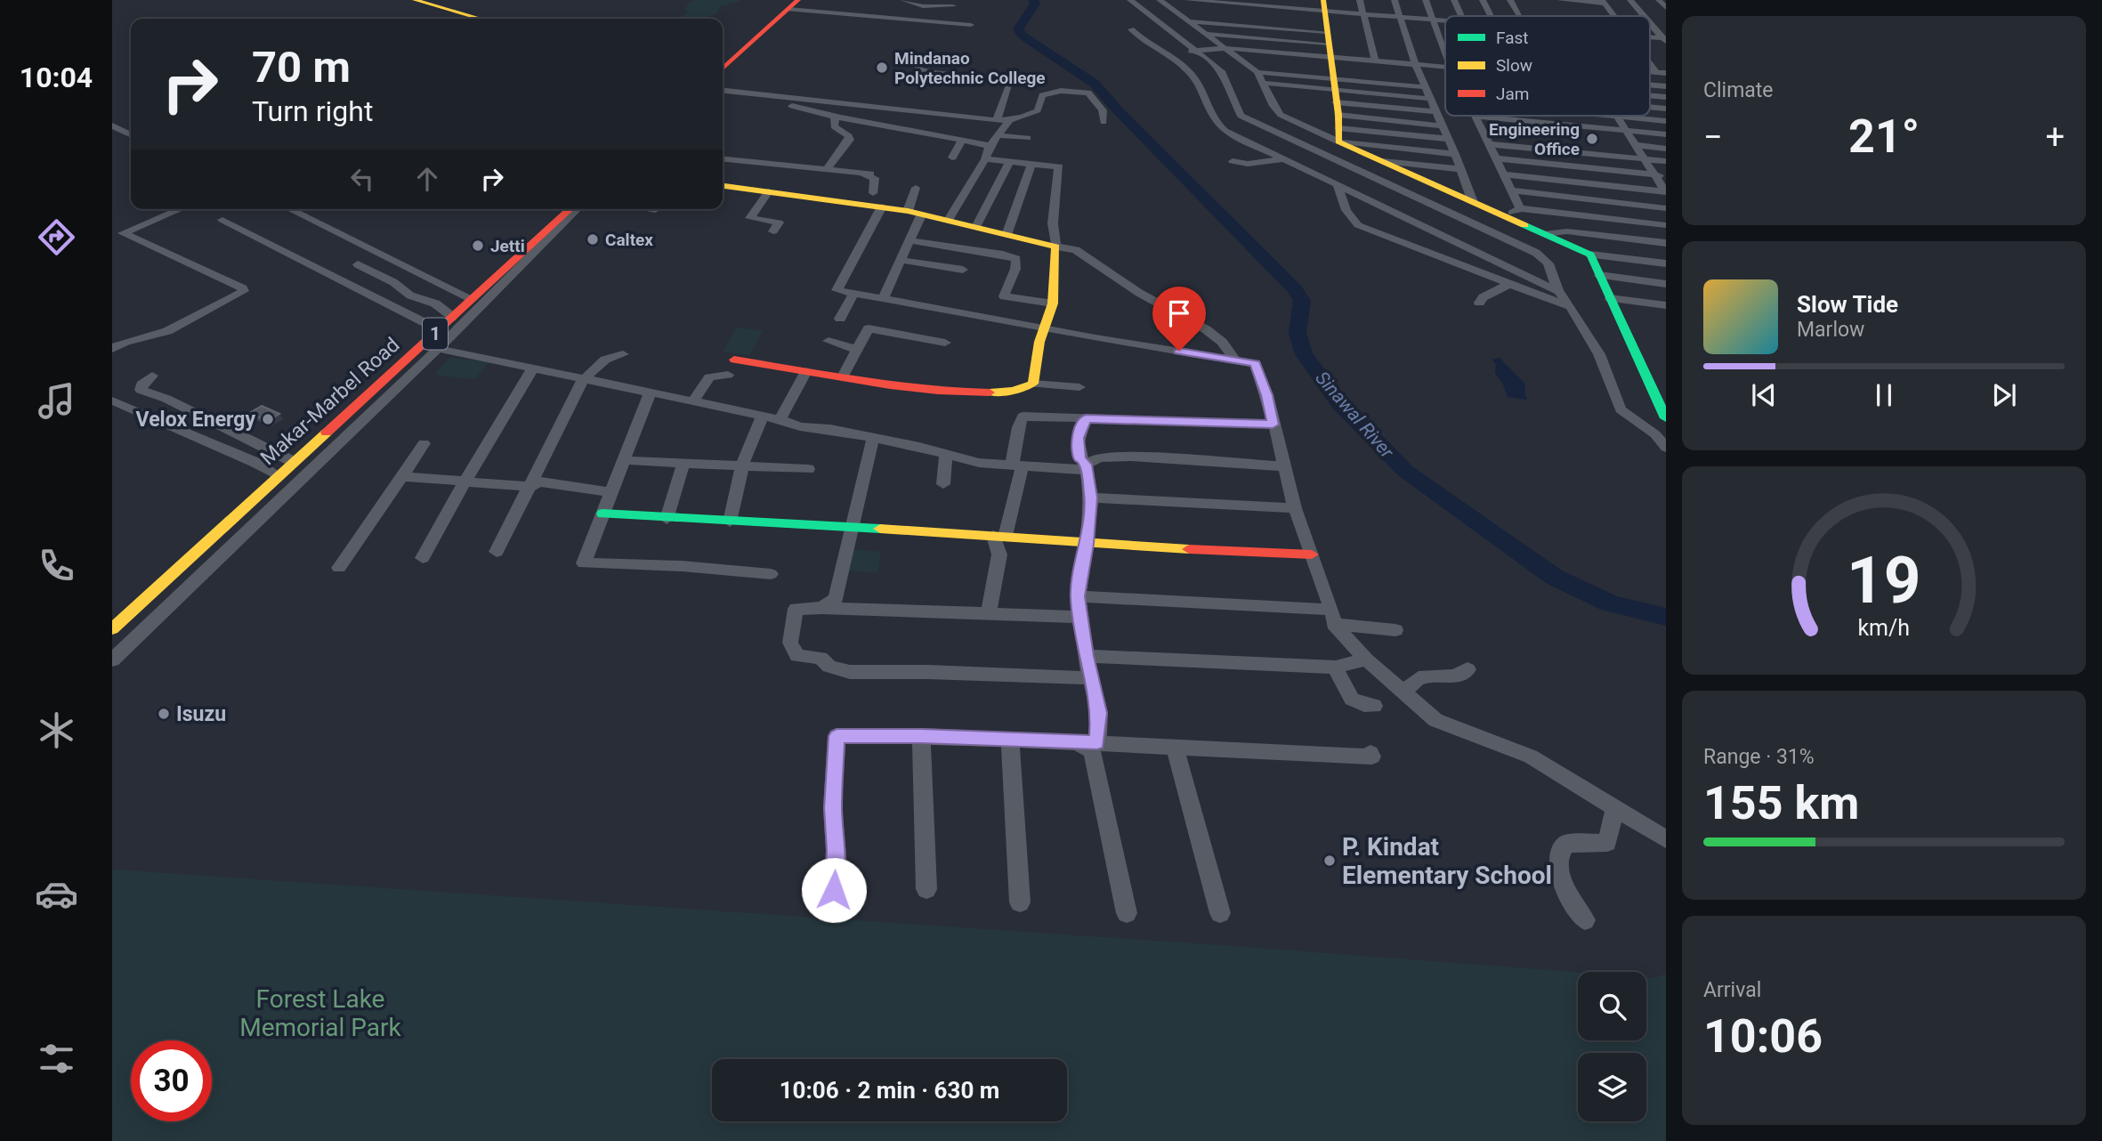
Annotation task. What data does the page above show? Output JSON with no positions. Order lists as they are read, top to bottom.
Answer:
{
  "streets": {
    "street": ["1", "Makar-Marbel Road"]
  },
  "water": ["Sinawal River"],
  "parks": ["Forest Lake Memorial Park"],
  "places": [
    "Mindanao Polytechnic College",
    "Engineering Office",
    "Caltex",
    "Jetti",
    "Velox Energy",
    "Isuzu",
    "P. Kindat Elementary School"
  ],
  "legend": ["Fast", "Slow", "Jam"],
  "page": {
    "tabs": "10:04",
    "tile": [
      "Climate",
      ["Range · 31%", "155 km"],
      ["Arrival", "10:06"]
    ],
    "turn": ["70 m", "Turn right"],
    "heat": ["−", "21°", "+"],
    "song": ["Slow Tide", "Marlow"],
    "limit": "30",
    "trip": "10:06 · 2 min · 630 m",
    "gauge": ["19", "km/h"]
  }
}
